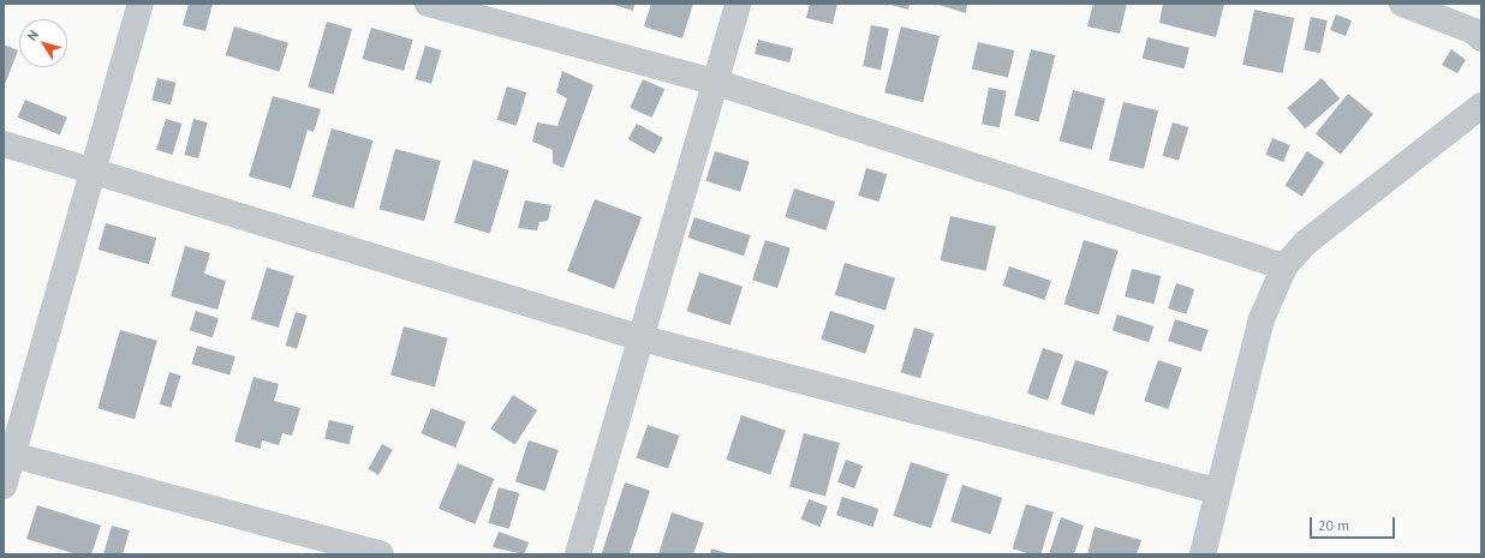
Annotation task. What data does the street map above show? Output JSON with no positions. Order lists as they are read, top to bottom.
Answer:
{
  "scale_bar": "20 m",
  "north": "top left"
}
